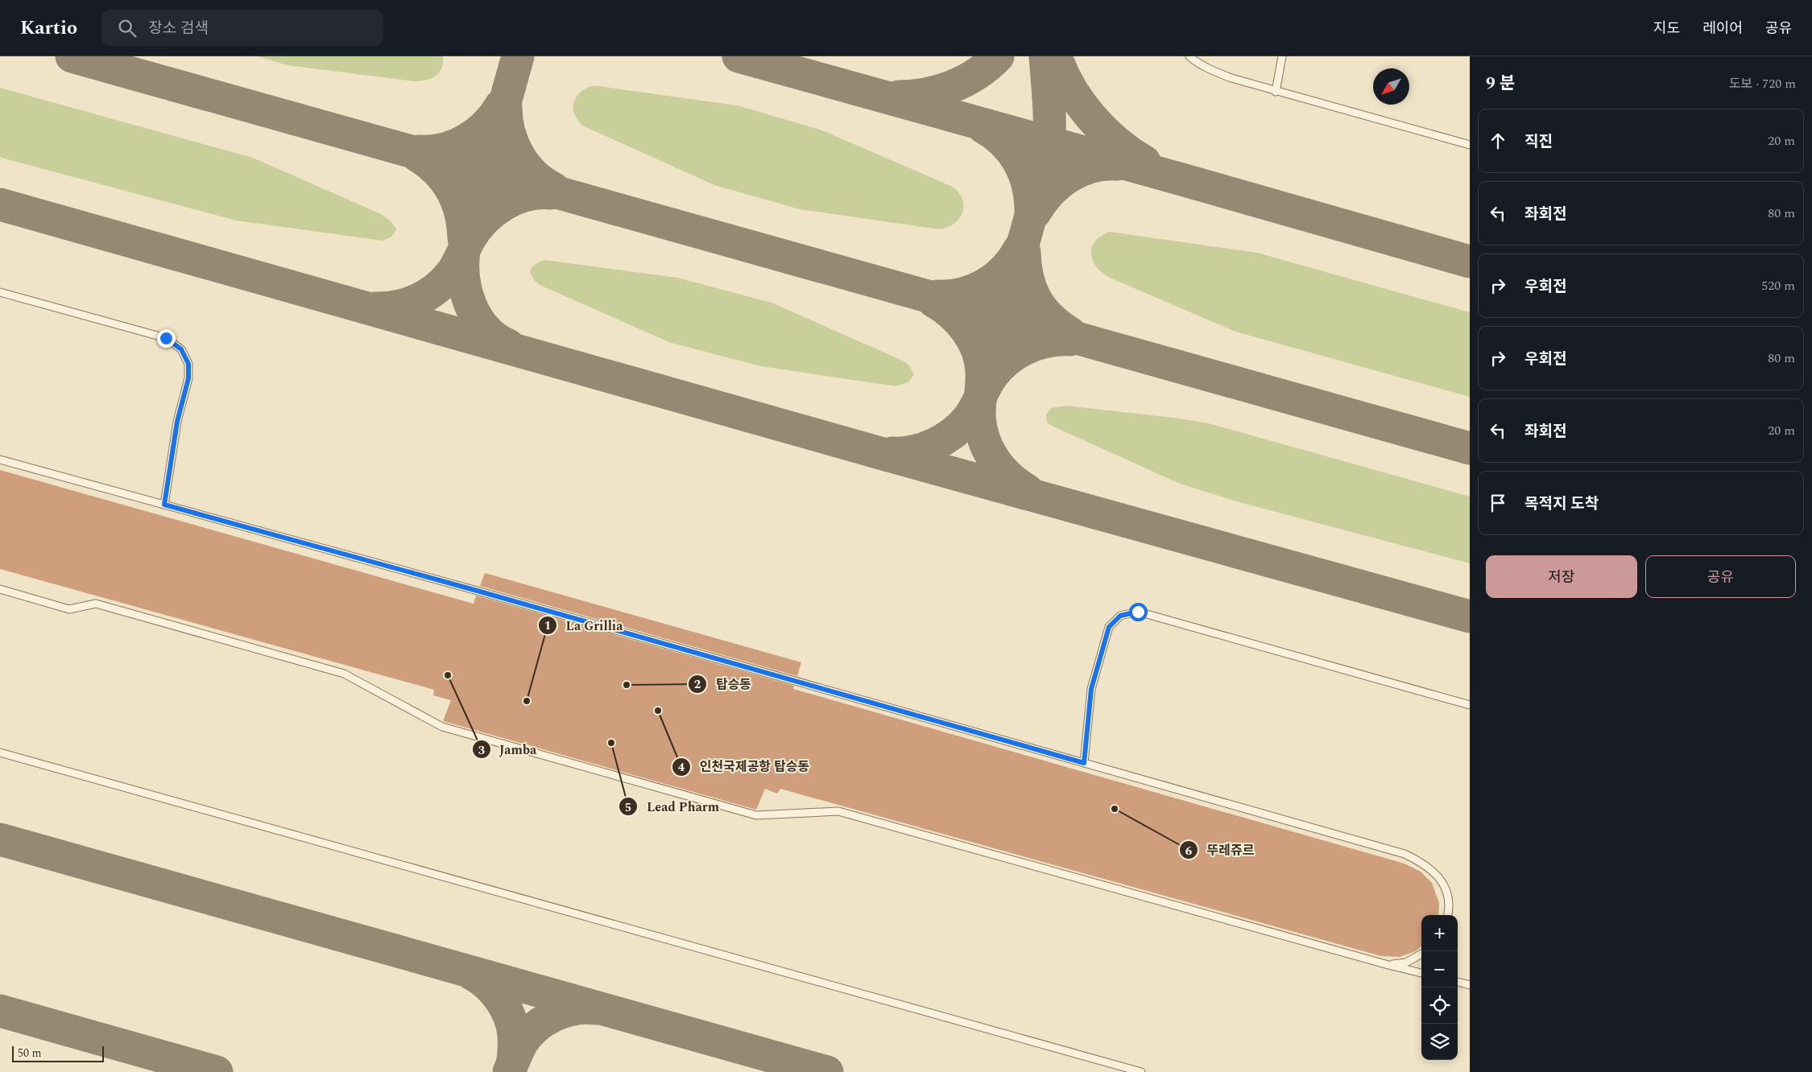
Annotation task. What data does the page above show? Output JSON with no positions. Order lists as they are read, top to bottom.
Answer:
{
  "places": [
    "Jamba",
    "탑승동",
    "La Grillia",
    "인천국제공항 탑승동",
    "Lead Pharm",
    "뚜레쥬르"
  ],
  "scale_bar": "50 m",
  "north": "bottom left",
  "page": {
    "header": "Kartio",
    "search": "장소 검색",
    "nav": ["지도", "레이어", "공유"],
    "heading": ["9 분", "도보 · 720 m"],
    "list": [
      ["직진", "20 m"],
      ["좌회전", "80 m"],
      ["우회전", "520 m"],
      ["우회전", "80 m"],
      ["좌회전", "20 m"],
      "목적지 도착"
    ],
    "buttons": ["저장", "공유"],
    "map_buttons": ["+", "−"],
    "scale": "50 m"
  }
}
